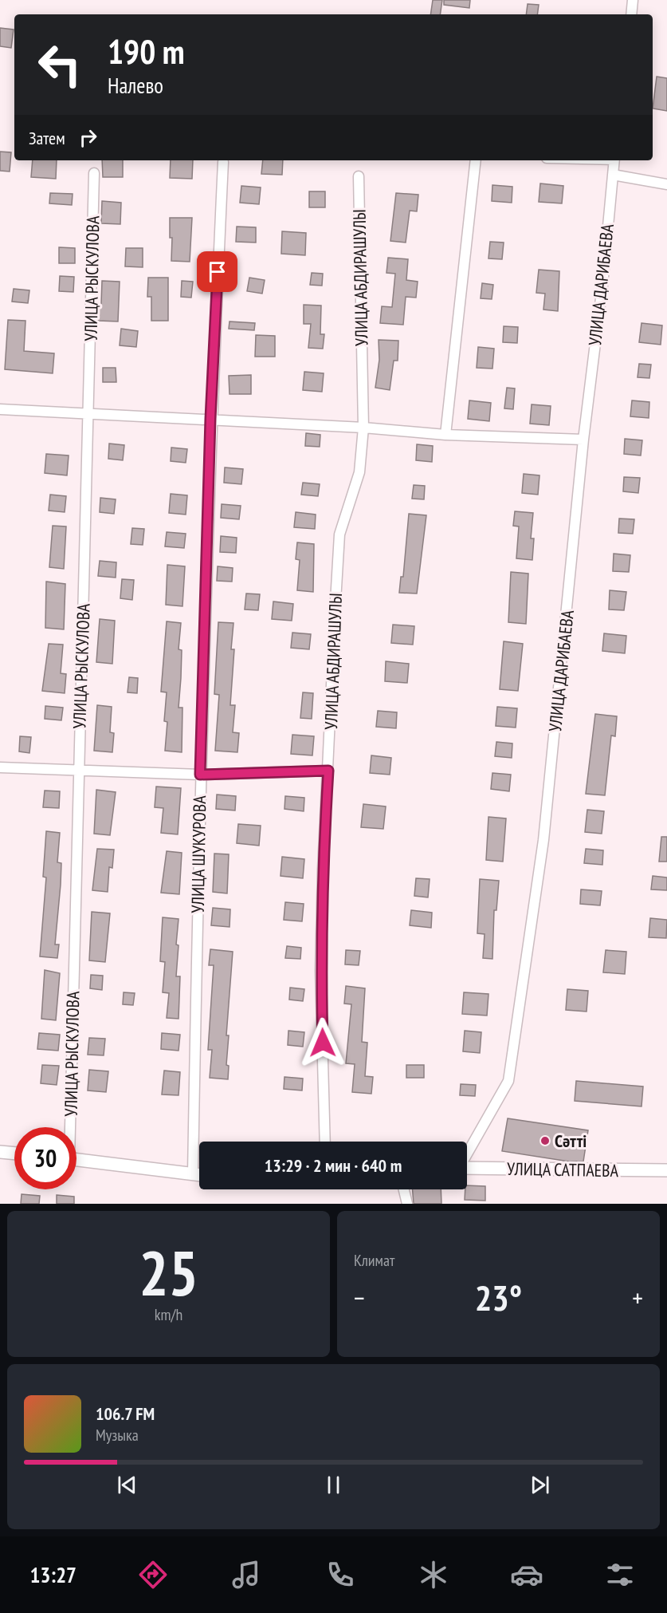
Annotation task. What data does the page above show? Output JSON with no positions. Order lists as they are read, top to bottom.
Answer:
{
  "streets": {
    "street": [
      "УЛИЦА АБДИРАШУЛЫ",
      "УЛИЦА РЫСКУЛОВА",
      "УЛИЦА ДАРИБАЕВА",
      "УЛИЦА ШУКУРОВА",
      "УЛИЦА САТПАЕВА"
    ]
  },
  "places": ["Сәтті"],
  "page": {
    "turn": ["190 m", "Налево"],
    "then": "Затем",
    "limit": "30",
    "trip": "13:29 · 2 мин · 640 m",
    "tile": [
      ["25", "km/h"],
      "Климат"
    ],
    "heat": ["−", "23°", "+"],
    "song": ["106.7 FM", "Музыка"],
    "tabs": "13:27"
  }
}
